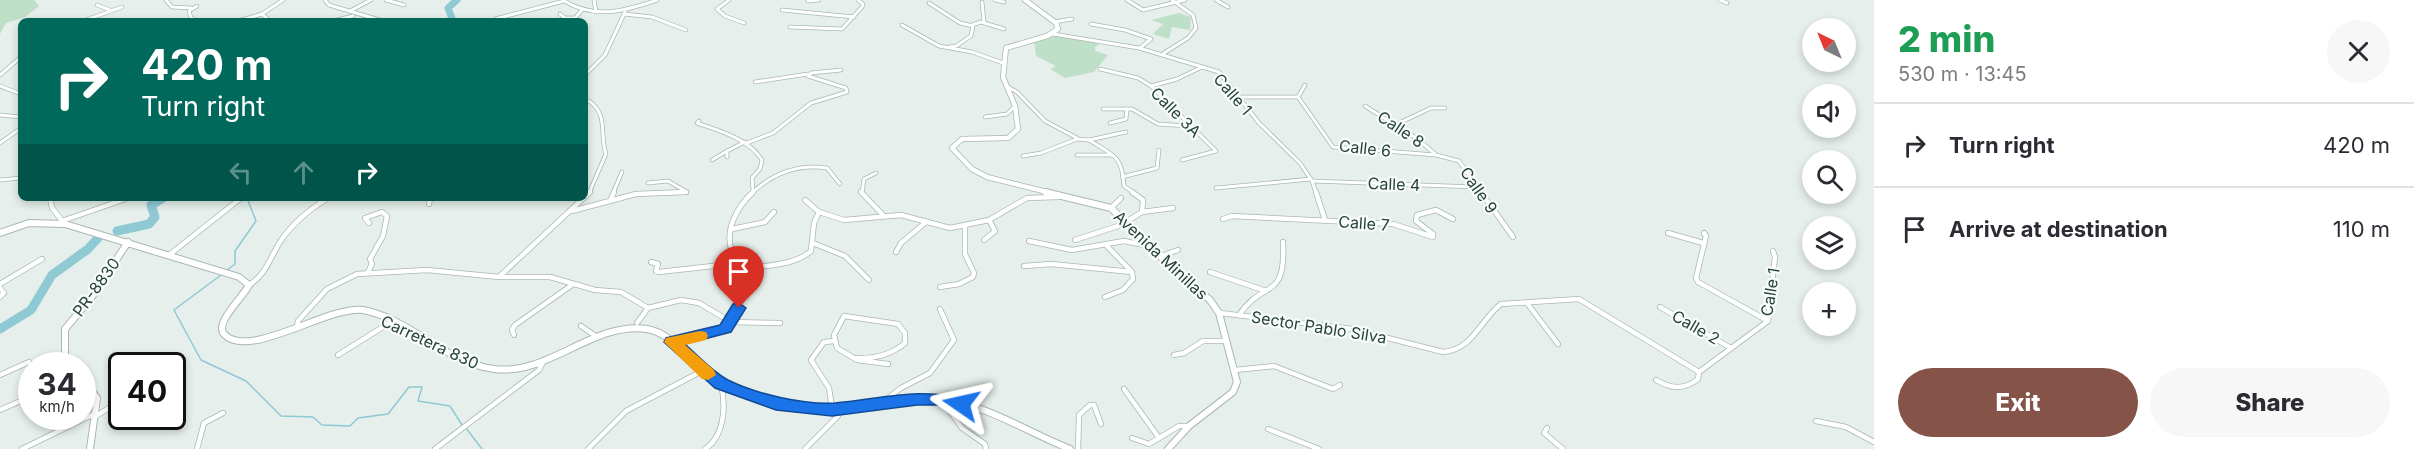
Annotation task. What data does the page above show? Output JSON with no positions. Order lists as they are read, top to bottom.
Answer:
{
  "streets": {
    "street": [
      "Calle 1",
      "Calle 3A",
      "Calle 8",
      "Calle 6",
      "Calle 4",
      "Calle 9",
      "Calle 7",
      "Avenida Minillas",
      "PR-8830",
      "Sector Pablo Silva",
      "Calle 2",
      "Carretera 830"
    ]
  },
  "crossings": [
    ["Calle 1", "Calle 4"],
    ["Calle 1", "Calle 7"],
    ["Calle 1", "Sector Pablo Silva"],
    ["Calle 1", "Calle 2"],
    ["Calle 8", "Calle 6"],
    ["Calle 8", "Calle 9"],
    ["Calle 6", "Calle 9"],
    ["Calle 4", "Calle 9"],
    ["Avenida Minillas", "Sector Pablo Silva"]
  ],
  "north": "top left",
  "page": {
    "heading": ["2 min", "530 m · 13:45"],
    "map_buttons": "+",
    "turn": ["420 m", "Turn right"],
    "list": [
      {
        "name": "Turn right",
        "value": "420 m"
      },
      {
        "name": "Arrive at destination",
        "value": "110 m"
      }
    ],
    "speed": "34 km/h",
    "limit": "40",
    "buttons": ["Exit", "Share"]
  }
}
